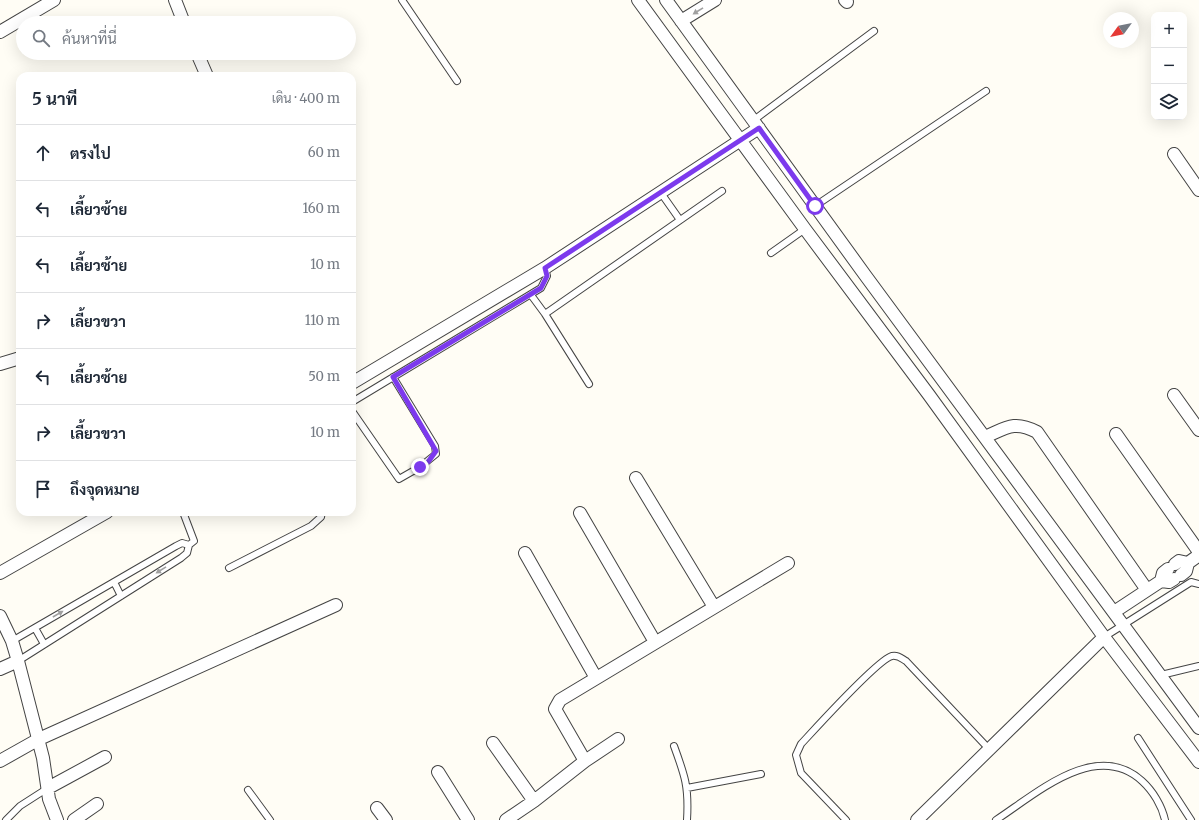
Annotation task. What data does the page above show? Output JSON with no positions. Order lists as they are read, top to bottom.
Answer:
{
  "north": "bottom left",
  "page": {
    "map_buttons": ["+", "−"],
    "search": "ค้นหาที่นี่",
    "heading": ["5 นาที", "เดิน · 400 m"],
    "list": [
      ["ตรงไป", "60 m"],
      ["เลี้ยวซ้าย", "160 m"],
      ["เลี้ยวซ้าย", "10 m"],
      ["เลี้ยวขวา", "110 m"],
      ["เลี้ยวซ้าย", "50 m"],
      ["เลี้ยวขวา", "10 m"],
      "ถึงจุดหมาย"
    ]
  }
}
